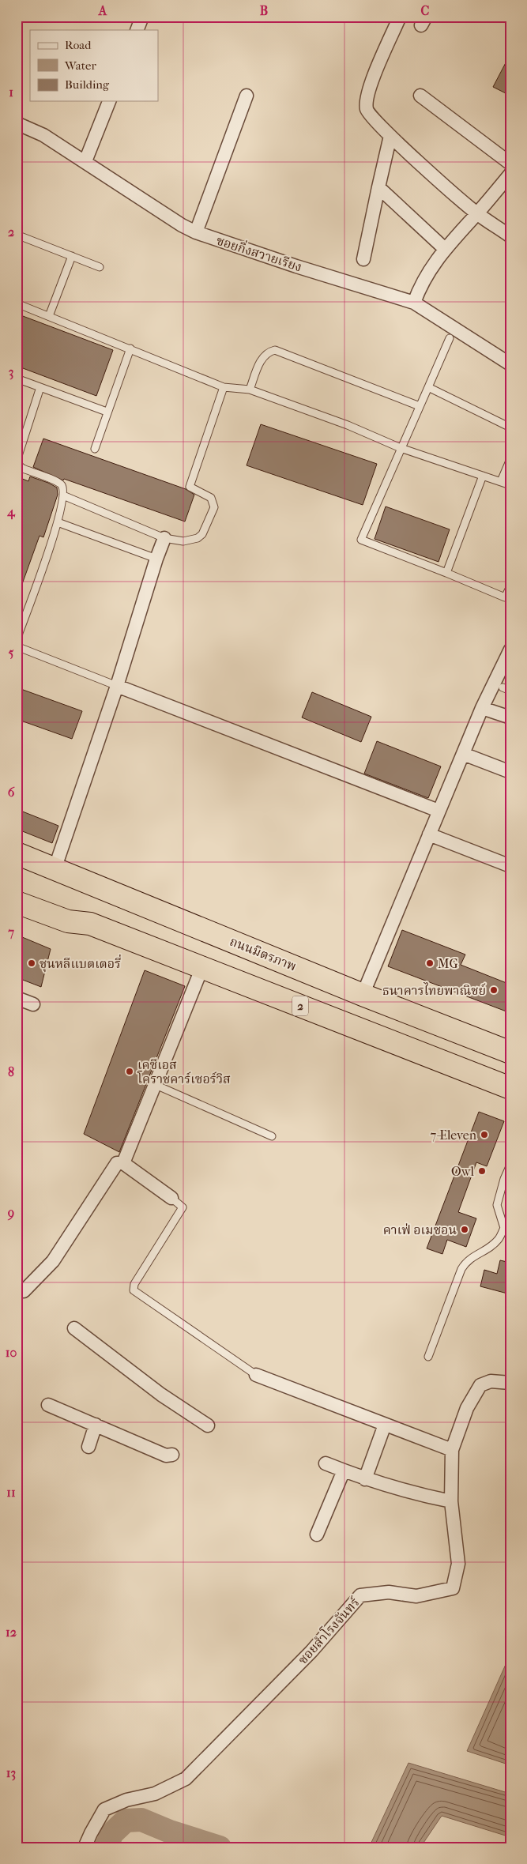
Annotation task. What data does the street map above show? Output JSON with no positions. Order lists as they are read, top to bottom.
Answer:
{
  "streets": {
    "highway": ["ถนนมิตรภาพ", "2"],
    "street": ["ซอยกิ่งสวายเรียง", "ซอยสำโรงจันทร์"]
  },
  "places": [
    "ชุนหลีแบตเตอรี่",
    "MG",
    "ธนาคารไทยพาณิชย์",
    "เคซีเอส โคราชคาร์เซอร์วิส",
    "7-Eleven",
    "Owl",
    "คาเฟ่ อเมซอน"
  ],
  "legend": ["Road", "Water", "Building"],
  "grid": {
    "columns": ["A", "B", "C"],
    "rows": [
      "1",
      "2",
      "3",
      "4",
      "5",
      "6",
      "7",
      "8",
      "9",
      "10",
      "11",
      "12",
      "13"
    ]
  }
}
